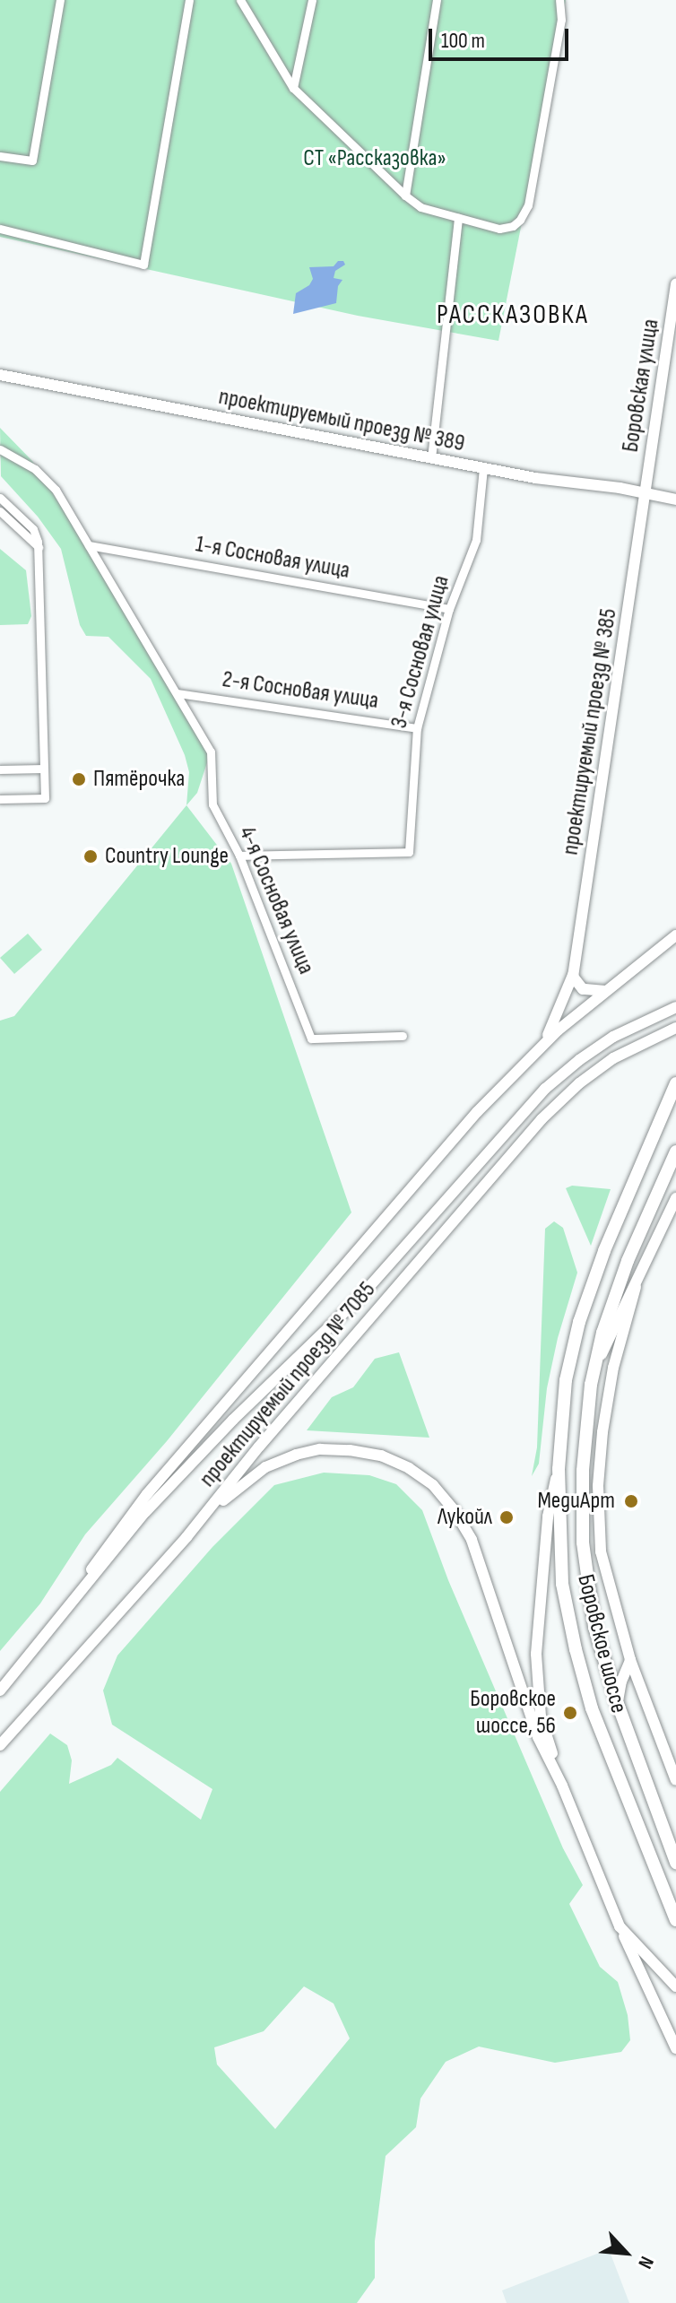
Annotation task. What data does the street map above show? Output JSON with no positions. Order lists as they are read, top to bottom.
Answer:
{
  "streets": {
    "main road": [
      "Боровская улица",
      "проектируемый проезд № 389",
      "проектируемый проезд № 385",
      "проектируемый проезд № 7085",
      "Боровское шоссе"
    ],
    "street": [
      "1-я Сосновая улица",
      "3-я Сосновая улица",
      "2-я Сосновая улица",
      "4-я Сосновая улица"
    ]
  },
  "crossings": [
    ["Боровская улица", "проектируемый проезд № 389"],
    ["Боровская улица", "проектируемый проезд № 385"],
    ["проектируемый проезд № 389", "3-я Сосновая улица"],
    ["проектируемый проезд № 389", "проектируемый проезд № 385"],
    ["1-я Сосновая улица", "3-я Сосновая улица"],
    ["1-я Сосновая улица", "4-я Сосновая улица"],
    ["3-я Сосновая улица", "2-я Сосновая улица"],
    ["3-я Сосновая улица", "4-я Сосновая улица"],
    ["2-я Сосновая улица", "4-я Сосновая улица"]
  ],
  "districts": ["РАССКАЗОВКА"],
  "parks": ["СТ «Рассказовка»"],
  "places": [
    "Пятёрочка",
    "Country Lounge",
    "МедиАрт",
    "Лукойл",
    "Боровское шоссе, 56"
  ],
  "scale_bar": "100 m",
  "north": "bottom right"
}
